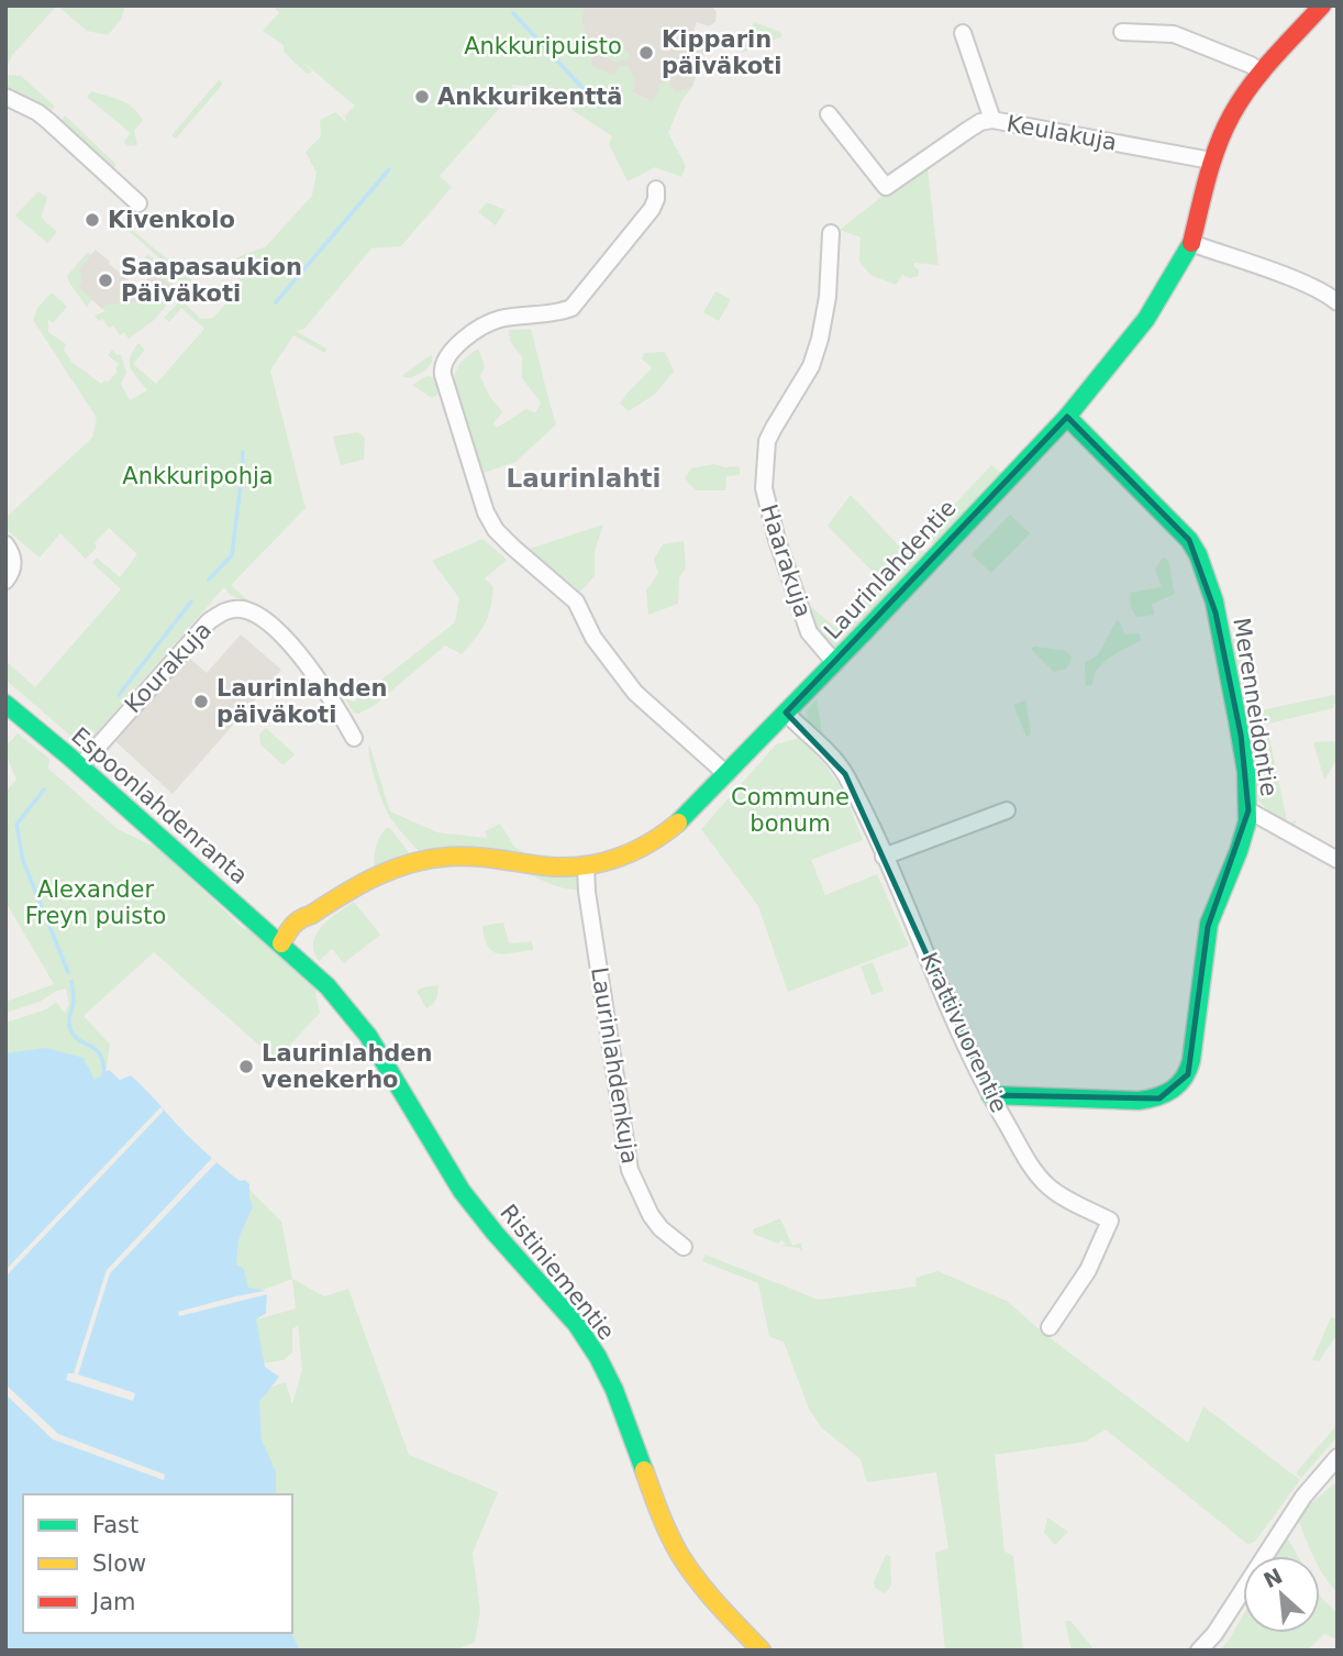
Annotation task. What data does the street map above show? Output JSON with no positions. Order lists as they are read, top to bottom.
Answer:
{
  "streets": {
    "street": [
      "Keulakuja",
      "Haarakuja",
      "Laurinlahdentie",
      "Kourakuja",
      "Merenneidontie",
      "Espoonlahdenranta",
      "Krattivuorentie",
      "Laurinlahdenkuja",
      "Ristiniementie"
    ]
  },
  "crossings": [
    ["Keulakuja", "Laurinlahdentie"],
    ["Haarakuja", "Laurinlahdentie"],
    ["Laurinlahdentie", "Merenneidontie"],
    ["Laurinlahdentie", "Espoonlahdenranta"],
    ["Laurinlahdentie", "Krattivuorentie"],
    ["Laurinlahdentie", "Laurinlahdenkuja"],
    ["Laurinlahdentie", "Ristiniementie"],
    ["Kourakuja", "Espoonlahdenranta"],
    ["Merenneidontie", "Krattivuorentie"],
    ["Espoonlahdenranta", "Ristiniementie"]
  ],
  "districts": ["Laurinlahti"],
  "parks": [
    "Ankkuripuisto",
    "Ankkuripohja",
    "Commune bonum",
    "Alexander Freyn puisto"
  ],
  "places": [
    "Kipparin päiväkoti",
    "Ankkurikenttä",
    "Kivenkolo",
    "Saapasaukion Päiväkoti",
    "Laurinlahden päiväkoti",
    "Laurinlahden venekerho"
  ],
  "legend": ["Fast", "Slow", "Jam"],
  "north": "top left"
}
